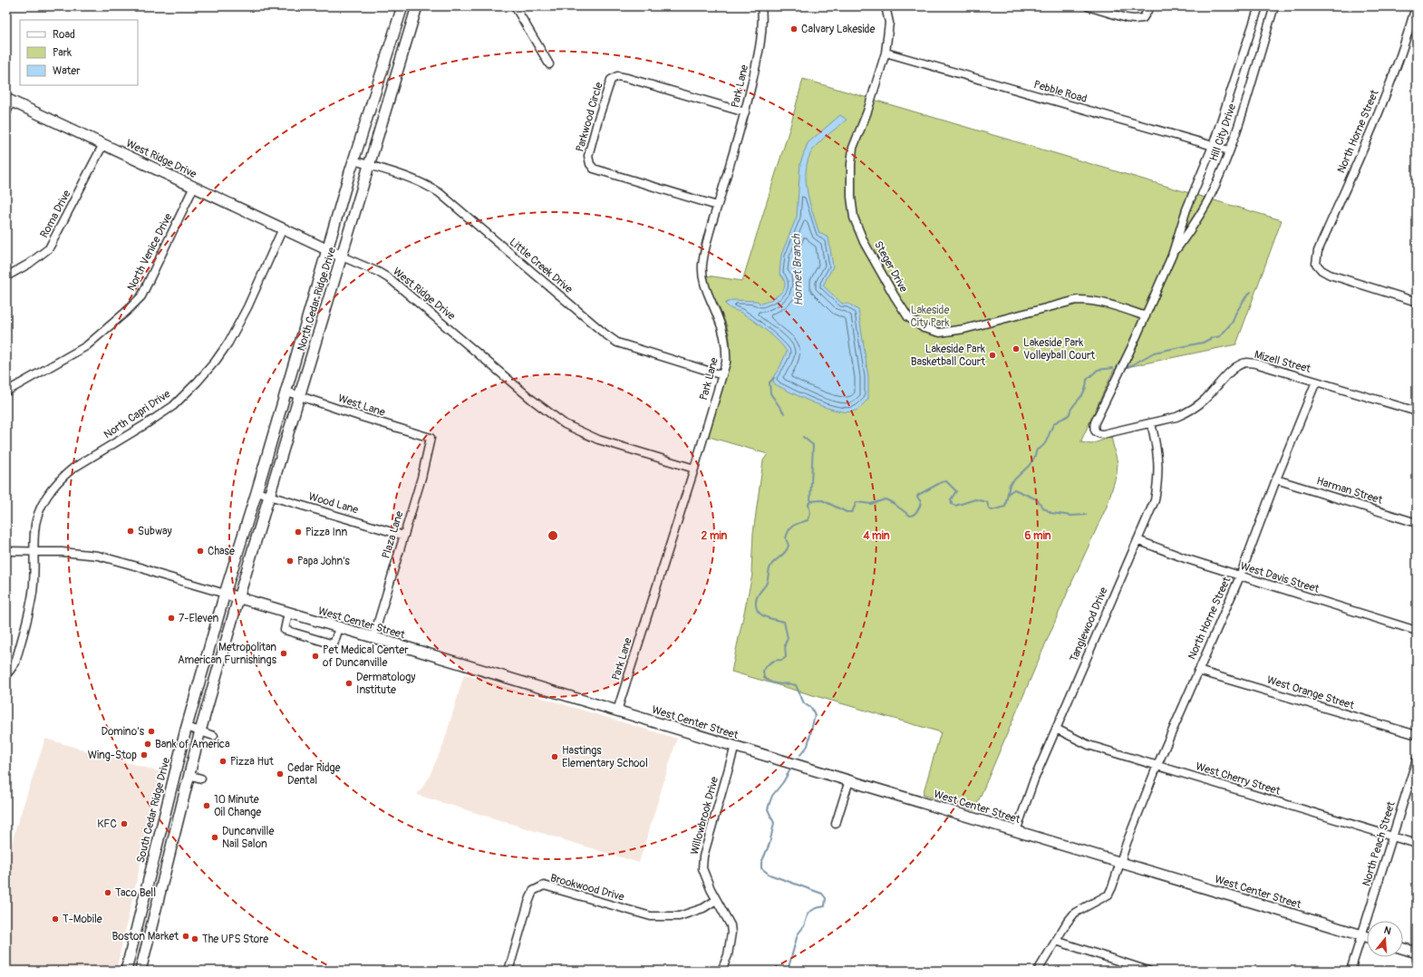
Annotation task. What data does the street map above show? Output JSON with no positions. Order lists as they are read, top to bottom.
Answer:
{
  "streets": {
    "main road": [
      "West Ridge Drive",
      "North Cedar Ridge Drive",
      "West Center Street",
      "South Cedar Ridge Drive"
    ],
    "street": [
      "Park Lane",
      "Pebble Road",
      "Parkwood Circle",
      "North Horne Street",
      "Hill City Drive",
      "Roma Drive",
      "North Venice Drive",
      "Little Creek Drive",
      "Steger Drive",
      "Mizell Street",
      "West Lane",
      "North Capri Drive",
      "Harman Street",
      "Wood Lane",
      "Plaza Lane",
      "West Davis Street",
      "Tanglewood Drive",
      "West Orange Street",
      "West Cherry Street",
      "Willowbrook Drive",
      "North Peach Street",
      "Brookwood Drive"
    ]
  },
  "crossings": [
    ["Park Lane", "Parkwood Circle"],
    ["Park Lane", "West Ridge Drive"],
    ["Park Lane", "Little Creek Drive"],
    ["Park Lane", "West Center Street"],
    ["Pebble Road", "Hill City Drive"],
    ["Pebble Road", "Steger Drive"],
    ["North Horne Street", "Mizell Street"],
    ["North Horne Street", "Harman Street"],
    ["North Horne Street", "West Davis Street"],
    ["North Horne Street", "West Center Street"],
    ["North Horne Street", "West Orange Street"],
    ["North Horne Street", "West Cherry Street"],
    ["Hill City Drive", "Steger Drive"],
    ["Hill City Drive", "Mizell Street"],
    ["West Ridge Drive", "Roma Drive"],
    ["West Ridge Drive", "North Venice Drive"],
    ["West Ridge Drive", "North Cedar Ridge Drive"],
    ["West Ridge Drive", "North Capri Drive"],
    ["Little Creek Drive", "North Cedar Ridge Drive"],
    ["North Cedar Ridge Drive", "West Lane"],
    ["North Cedar Ridge Drive", "Wood Lane"],
    ["North Cedar Ridge Drive", "West Center Street"],
    ["North Cedar Ridge Drive", "South Cedar Ridge Drive"],
    ["Mizell Street", "Tanglewood Drive"],
    ["West Lane", "Plaza Lane"],
    ["North Capri Drive", "West Center Street"],
    ["Wood Lane", "Plaza Lane"],
    ["Plaza Lane", "West Center Street"],
    ["West Davis Street", "Tanglewood Drive"],
    ["West Center Street", "Tanglewood Drive"],
    ["West Center Street", "South Cedar Ridge Drive"],
    ["West Center Street", "Willowbrook Drive"],
    ["West Center Street", "North Peach Street"],
    ["Tanglewood Drive", "West Cherry Street"],
    ["West Cherry Street", "North Peach Street"],
    ["Willowbrook Drive", "Brookwood Drive"]
  ],
  "water": ["Hornet Branch"],
  "parks": ["Lakeside City Park"],
  "places": [
    "Calvary Lakeside",
    "Lakeside Park Volleyball Court",
    "Lakeside Park Basketball Court",
    "Subway",
    "Pizza Inn",
    "Chase",
    "Papa John's",
    "7-Eleven",
    "Metropolitan American Furnishings",
    "Pet Medical Center of Duncanville",
    "Dermatology Institute",
    "Domino's",
    "Bank of America",
    "Wing-Stop",
    "Hastings Elementary School",
    "Pizza Hut",
    "Cedar Ridge Dental",
    "10 Minute Oil Change",
    "KFC",
    "Duncanville Nail Salon",
    "Taco Bell",
    "T-Mobile",
    "Boston Market",
    "The UPS Store"
  ],
  "legend": ["Road", "Park", "Water"],
  "north": "top",
  "rings": ["2 min", "4 min", "6 min"]
}
